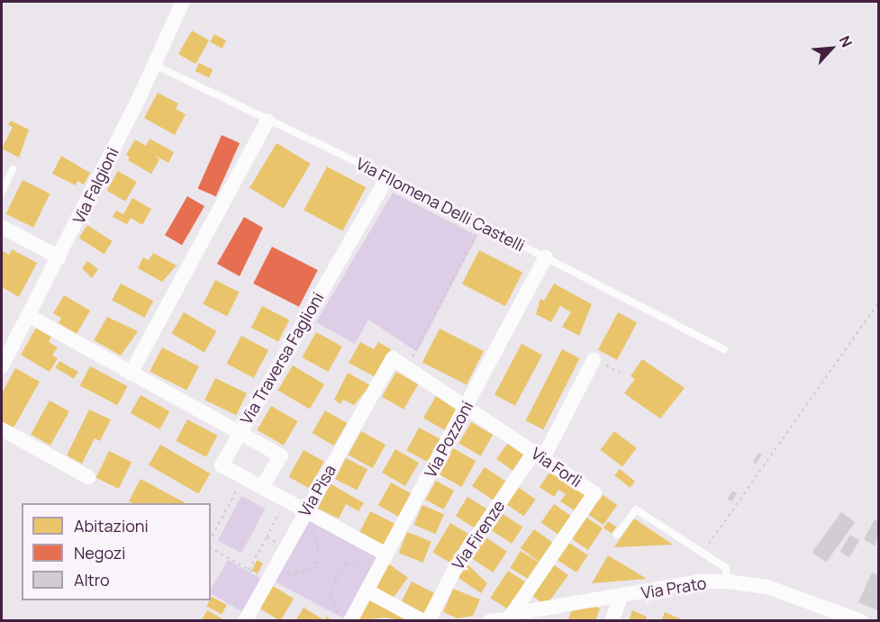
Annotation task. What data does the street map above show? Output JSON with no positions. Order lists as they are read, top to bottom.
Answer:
{
  "streets": {
    "street": [
      "Via Falgioni",
      "Via Traversa Faglioni",
      "Via Pozzoni",
      "Via Forlì",
      "Via Pisa",
      "Via Firenze",
      "Via Prato"
    ],
    "lane": ["Via FIlomena Delli Castelli"]
  },
  "crossings": [
    ["Via Falgioni", "Via FIlomena Delli Castelli"],
    ["Via Falgioni", "Via Traversa Faglioni"],
    ["Via FIlomena Delli Castelli", "Via Traversa Faglioni"],
    ["Via FIlomena Delli Castelli", "Via Pozzoni"],
    ["Via Pozzoni", "Via Forlì"],
    ["Via Forlì", "Via Pisa"],
    ["Via Forlì", "Via Firenze"],
    ["Via Forlì", "Via Prato"]
  ],
  "legend": ["Abitazioni", "Negozi", "Altro"],
  "north": "top right"
}
